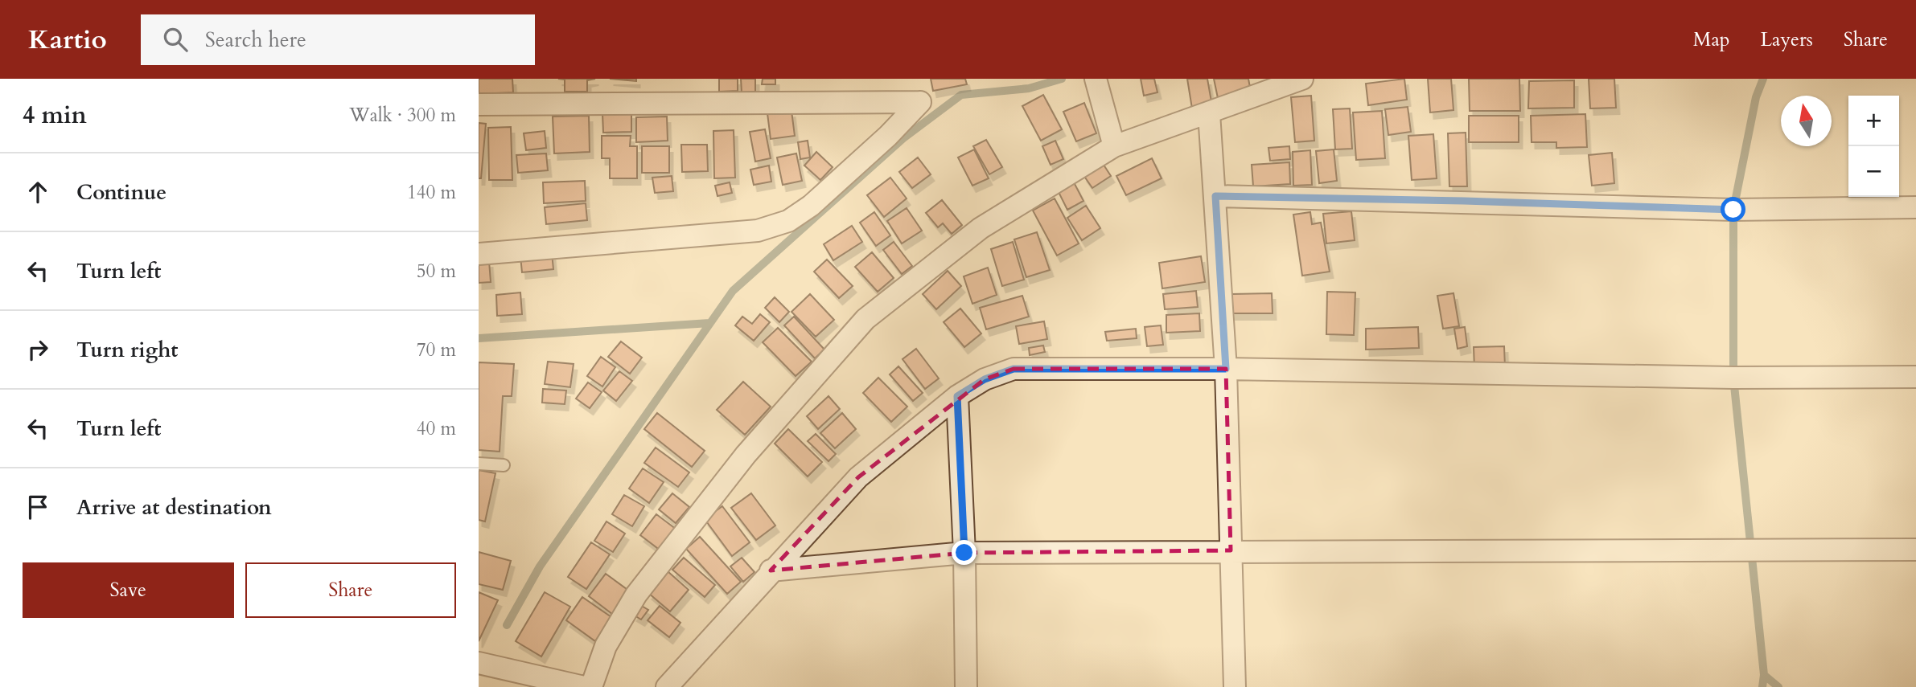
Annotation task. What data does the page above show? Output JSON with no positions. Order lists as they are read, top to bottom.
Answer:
{
  "north": "top",
  "page": {
    "header": "Kartio",
    "search": "Search here",
    "nav": ["Map", "Layers", "Share"],
    "heading": ["4 min", "Walk · 300 m"],
    "map_buttons": ["+", "−"],
    "list": [
      ["Continue", "140 m"],
      ["Turn left", "50 m"],
      ["Turn right", "70 m"],
      ["Turn left", "40 m"],
      "Arrive at destination"
    ],
    "buttons": ["Save", "Share"]
  }
}
